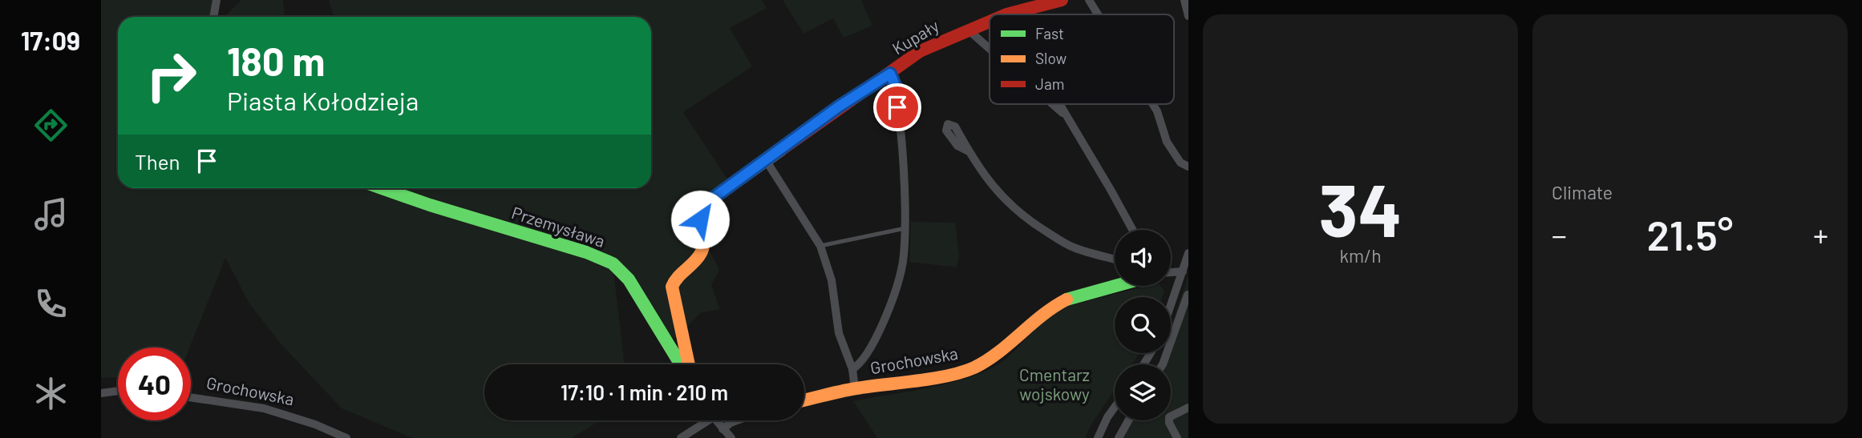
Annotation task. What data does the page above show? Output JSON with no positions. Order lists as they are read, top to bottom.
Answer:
{
  "streets": {
    "street": ["Kupały", "Przemysława", "Grochowska"]
  },
  "parks": ["Cmentarz wojskowy"],
  "legend": ["Fast", "Slow", "Jam"],
  "page": {
    "tabs": "17:09",
    "tile": [
      ["34", "km/h"],
      "Climate"
    ],
    "turn": ["180 m", "Piasta Kołodzieja"],
    "then": "Then",
    "heat": ["−", "21.5°", "+"],
    "limit": "40",
    "trip": "17:10 · 1 min · 210 m"
  }
}
